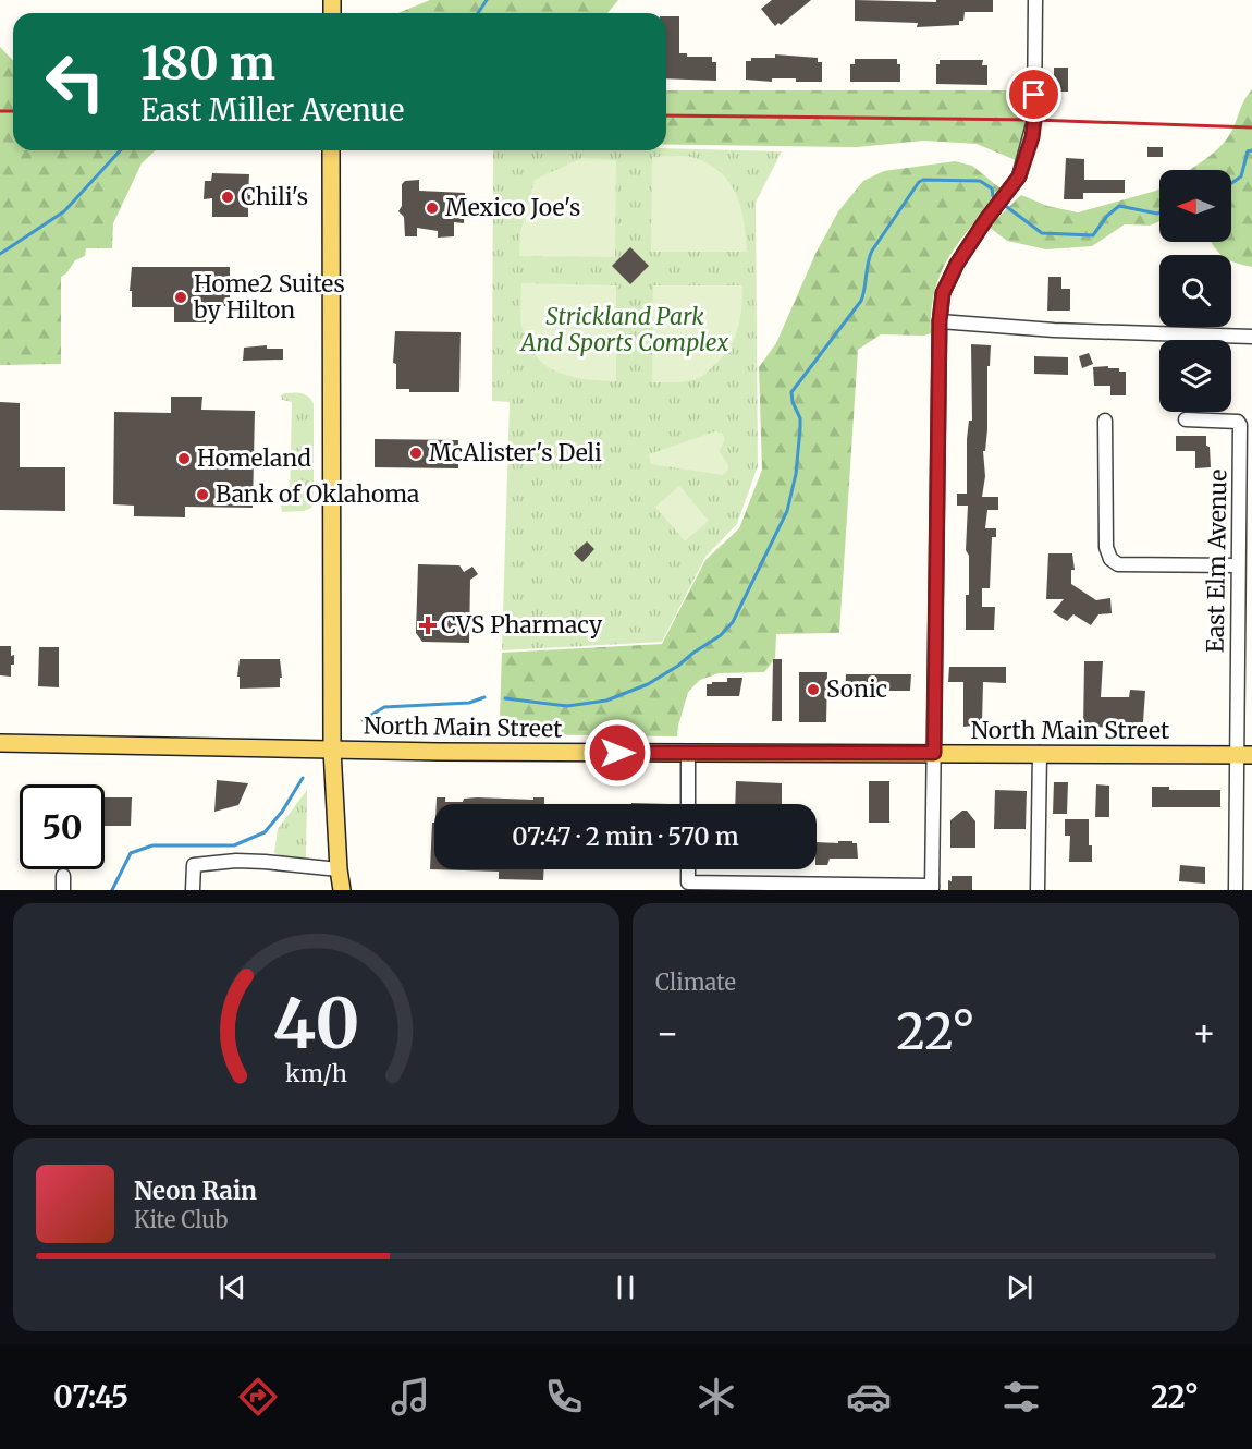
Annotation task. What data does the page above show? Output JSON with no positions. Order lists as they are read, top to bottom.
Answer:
{
  "streets": {
    "main road": ["North Main Street"],
    "street": ["East Elm Avenue"]
  },
  "crossings": [
    ["East Elm Avenue", "North Main Street"]
  ],
  "parks": ["Strickland Park And Sports Complex"],
  "places": {
    "other": [
      "Chili's",
      "Mexico Joe's",
      "Home2 Suites by Hilton",
      "McAlister's Deli",
      "Homeland",
      "Bank of Oklahoma",
      "Sonic"
    ],
    "health": ["CVS Pharmacy"]
  },
  "north": "left",
  "page": {
    "turn": ["180 m", "East Miller Avenue"],
    "limit": "50",
    "trip": "07:47 · 2 min · 570 m",
    "tile": "Climate",
    "heat": ["−", "22°", "+"],
    "song": ["Neon Rain", "Kite Club"],
    "tabs": ["07:45", "22°"],
    "gauge": ["40", "km/h"]
  }
}
